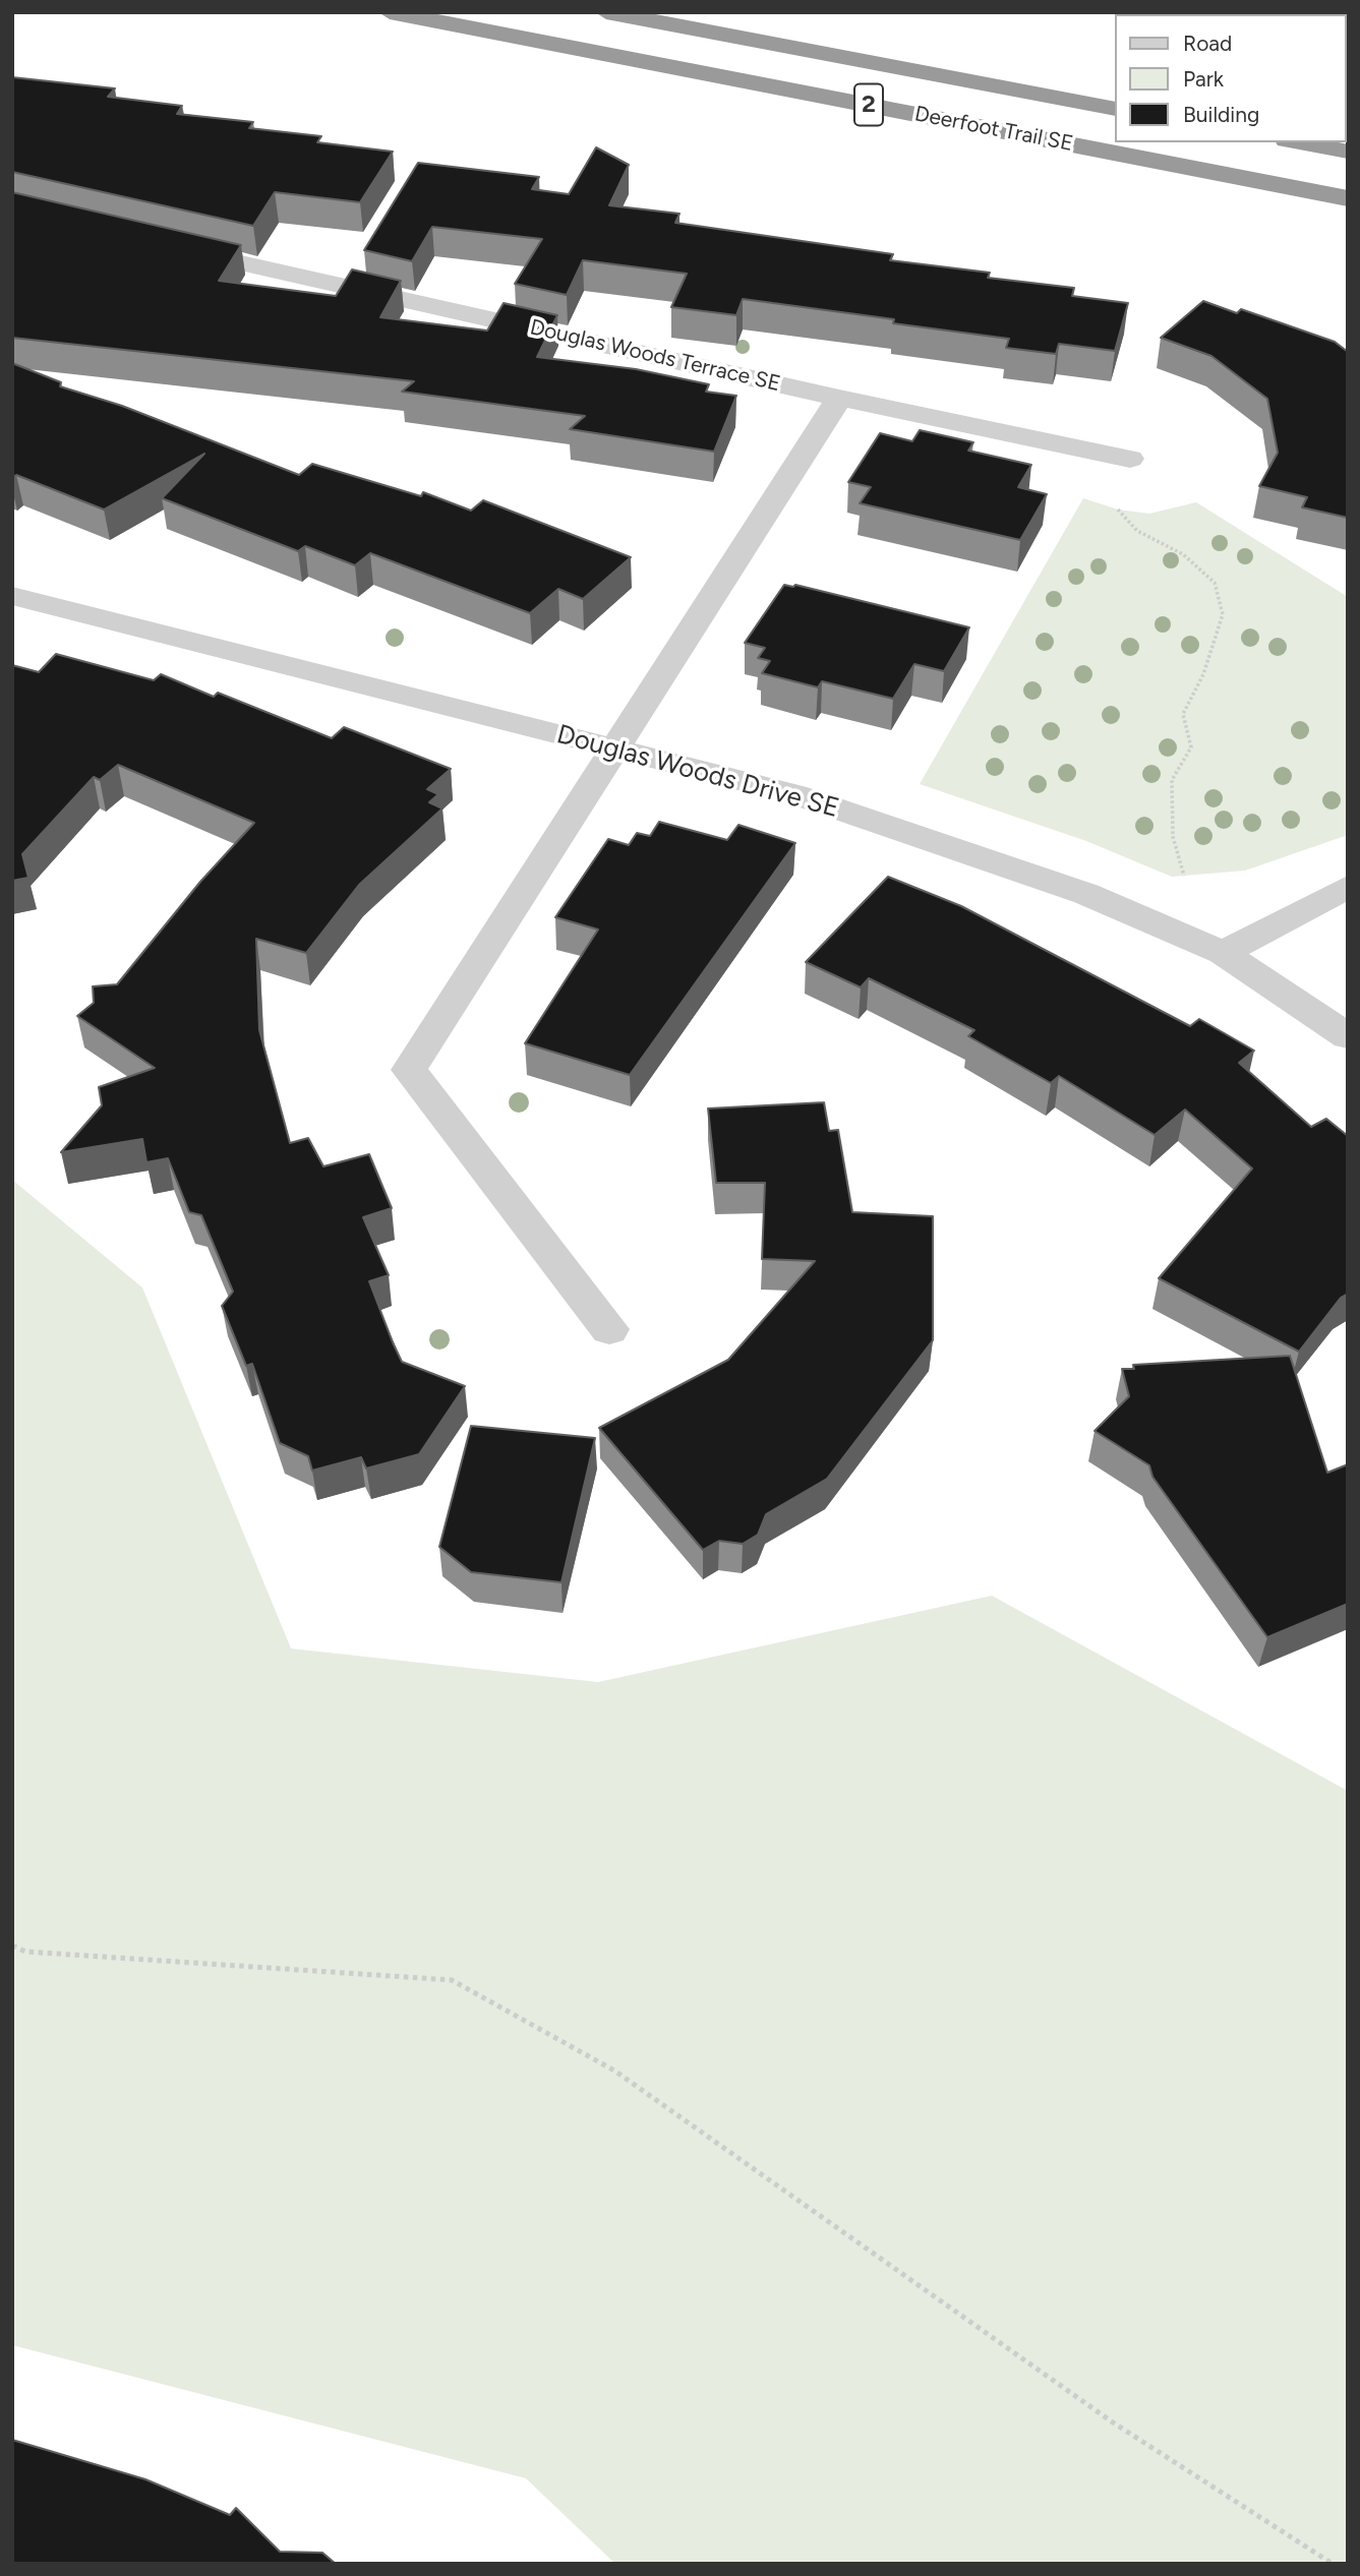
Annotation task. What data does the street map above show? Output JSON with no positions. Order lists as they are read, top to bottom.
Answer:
{
  "streets": {
    "highway": ["2", "Deerfoot Trail SE"],
    "street": ["Douglas Woods Terrace SE", "Douglas Woods Drive SE"]
  },
  "legend": ["Road", "Park", "Building"]
}
